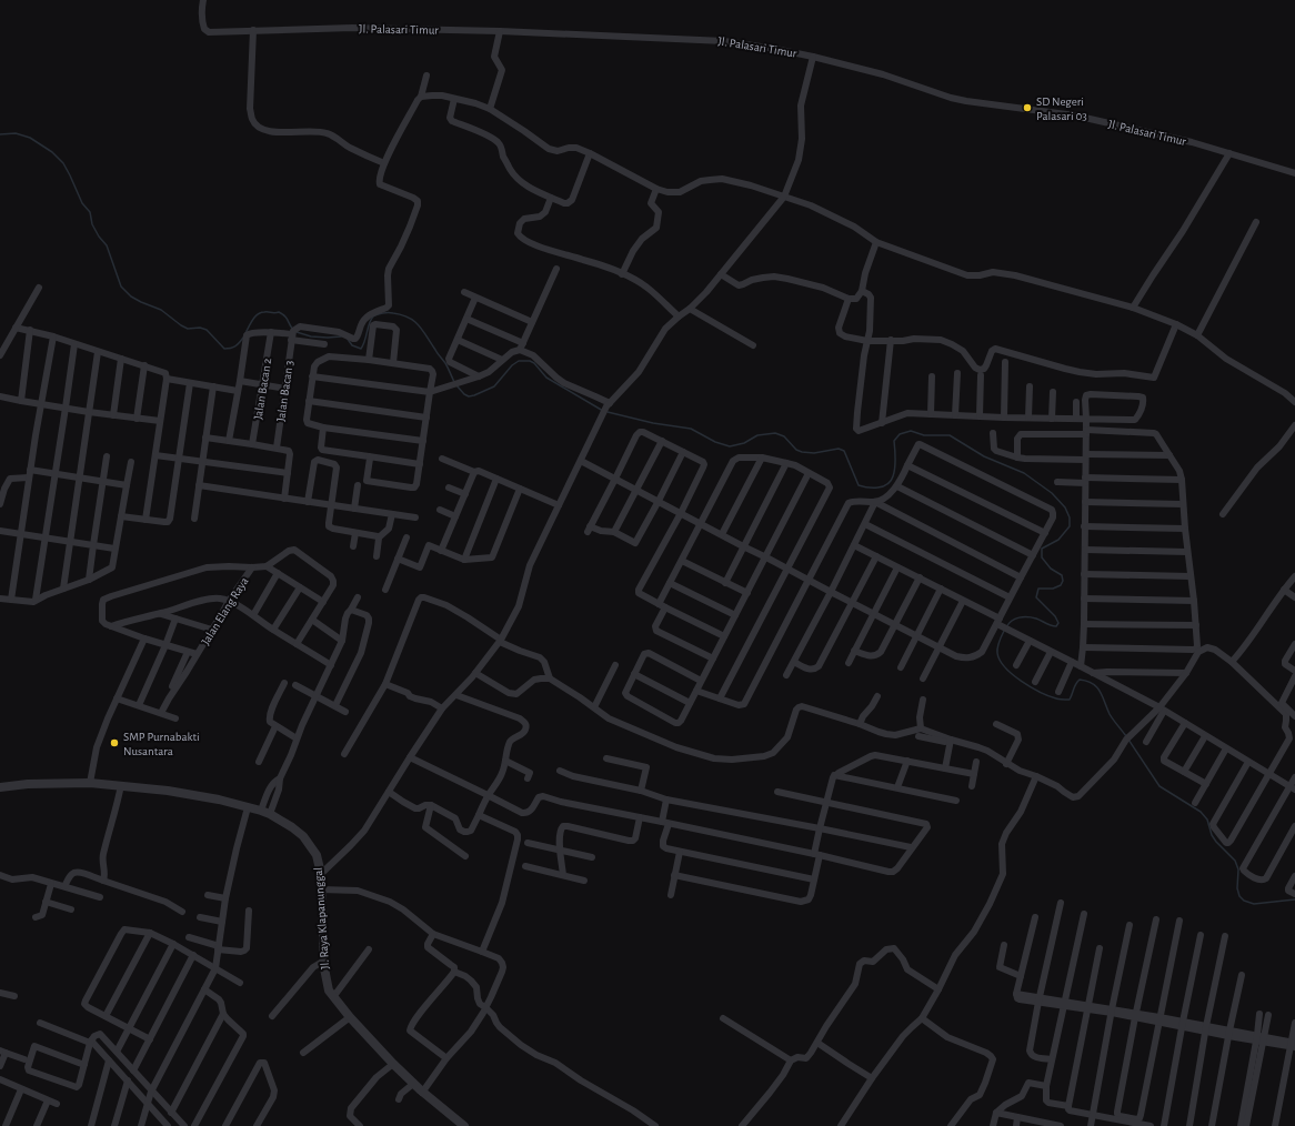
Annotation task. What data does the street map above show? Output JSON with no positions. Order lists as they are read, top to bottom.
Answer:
{
  "streets": {
    "street": [
      "Jl. Palasari Timur",
      "Jalan Bacan 2",
      "Jalan Bacan 3",
      "Jalan Elang Raya",
      "Jl. Raya Klapanunggal"
    ]
  },
  "places": ["SD Negeri Palasari 03", "SMP Purnabakti Nusantara"]
}
